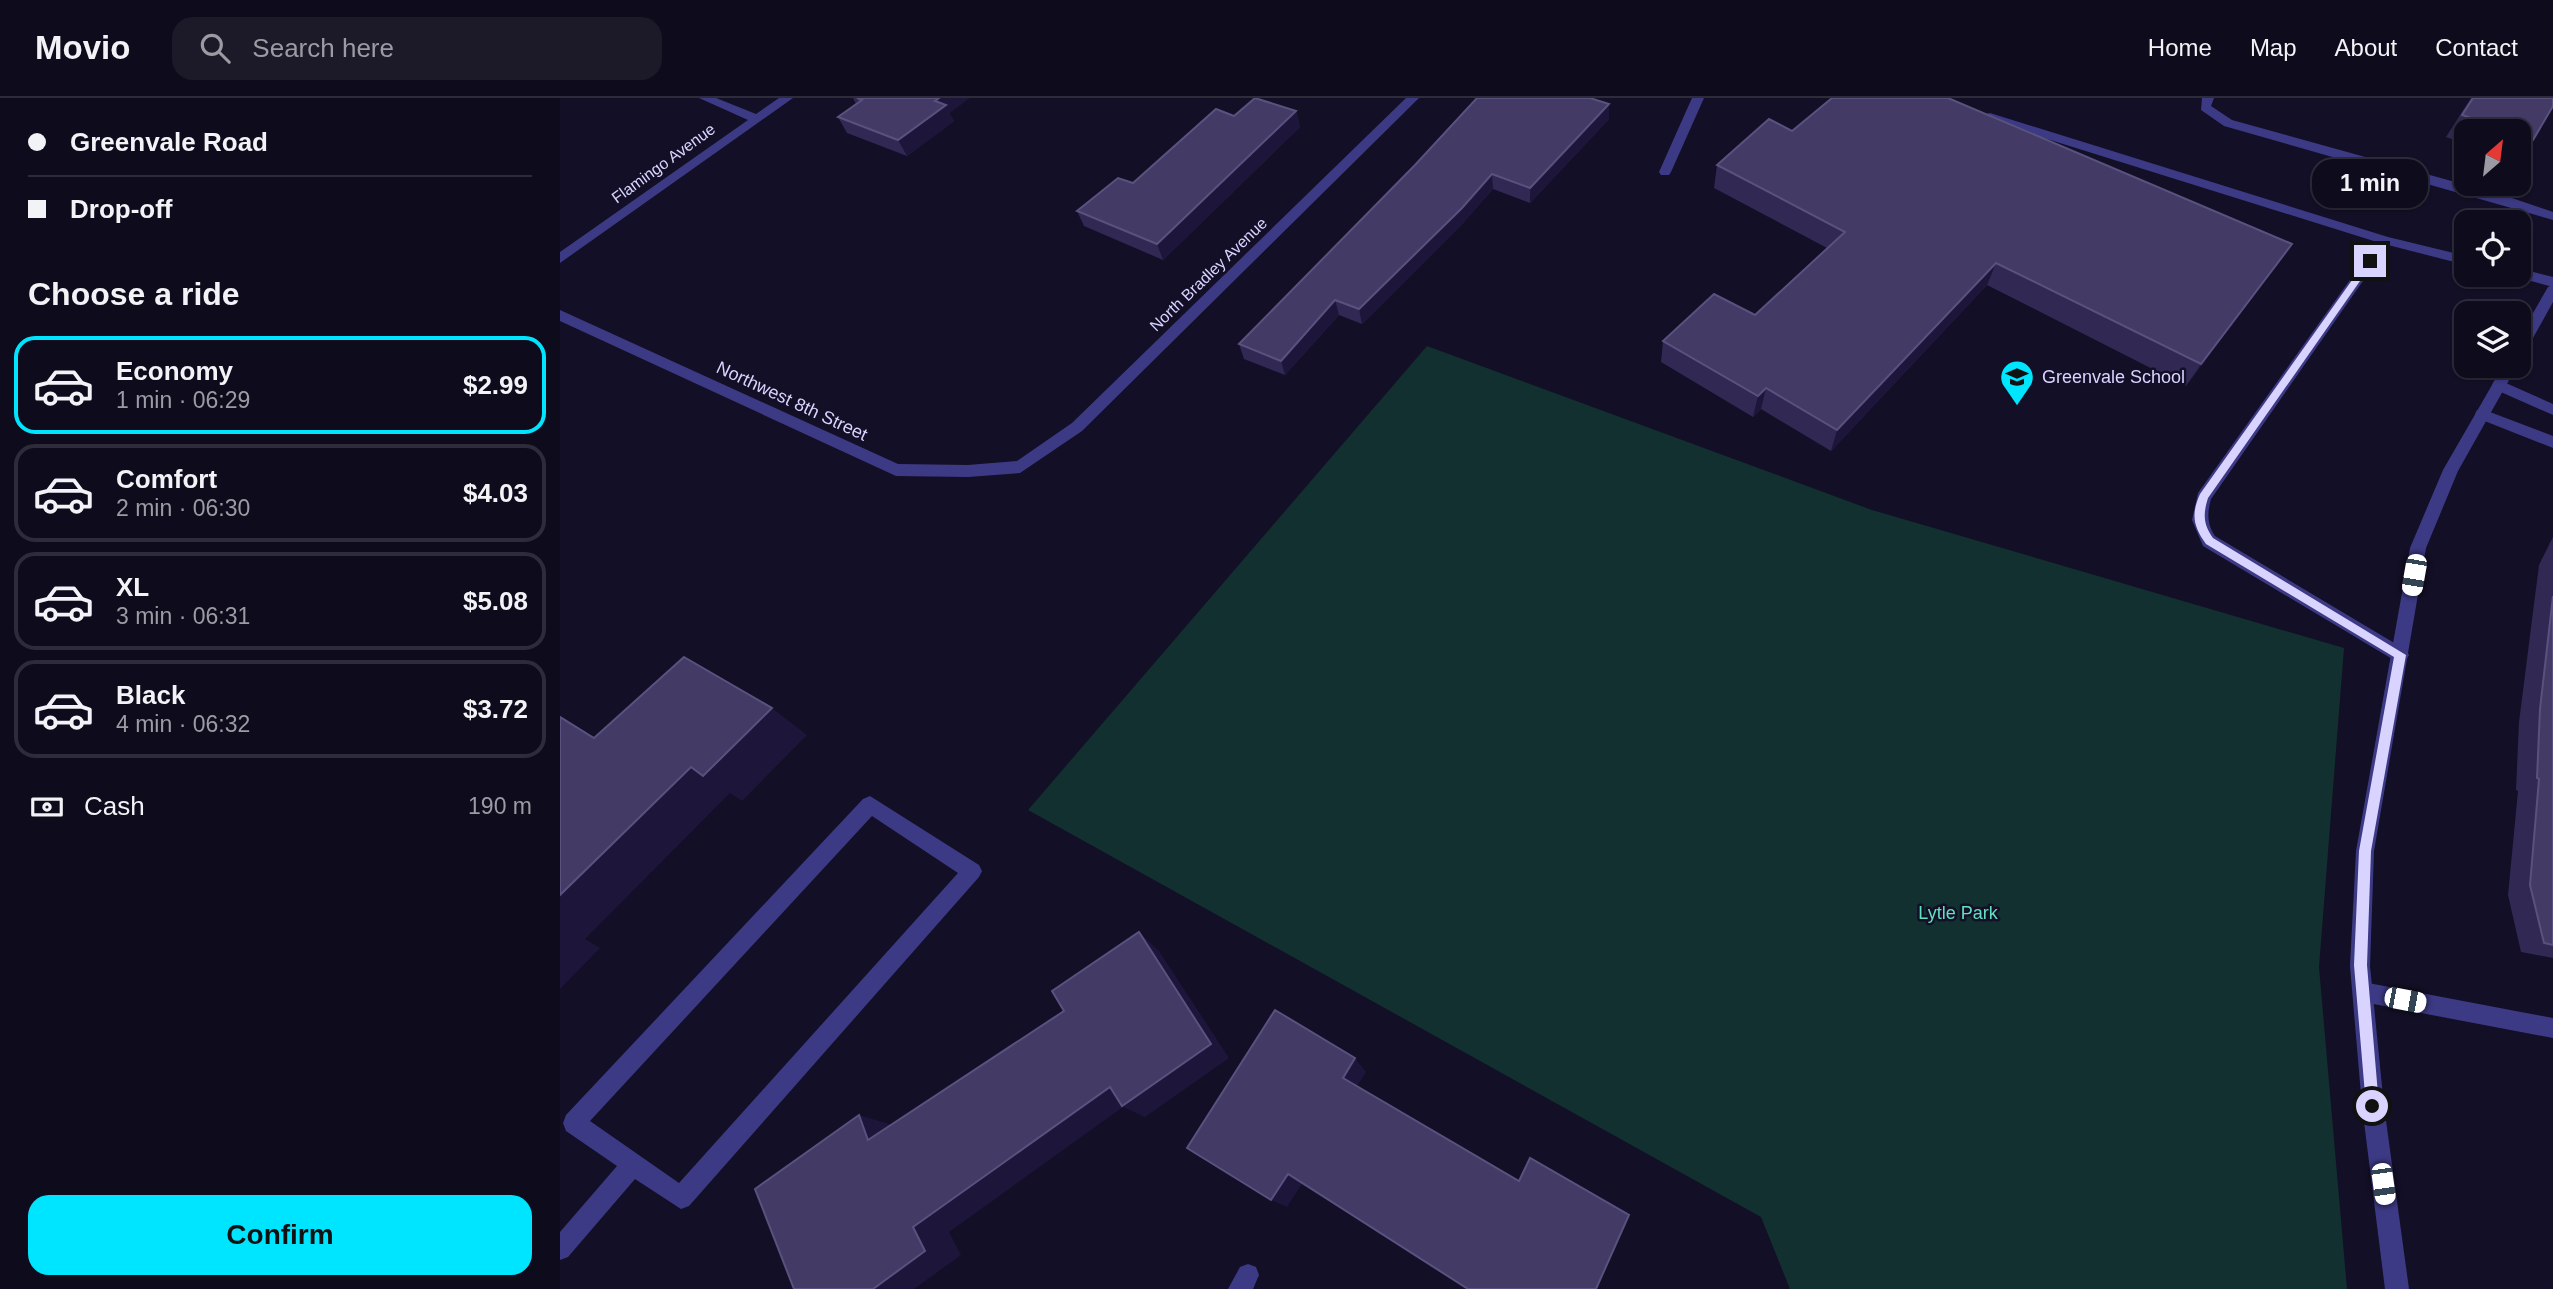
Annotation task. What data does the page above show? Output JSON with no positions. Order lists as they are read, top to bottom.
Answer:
{
  "streets": {
    "street": ["Flamingo Avenue", "North Bradley Avenue", "Northwest 8th Street"]
  },
  "crossings": [
    ["North Bradley Avenue", "Northwest 8th Street"]
  ],
  "parks": ["Lytle Park"],
  "places": {
    "school or university": ["Greenvale School"]
  },
  "north": "top right",
  "page": {
    "header": "Movio",
    "search": "Search here",
    "nav": [
      "Home",
      "Map",
      "About",
      "Contact"
    ],
    "banner": ["Greenvale Road", "Drop-off"],
    "bubble": "1 min",
    "heading": "Choose a ride",
    "list": [
      {
        "name": "Economy",
        "note": "1 min · 06:29",
        "value": "$2.99"
      },
      {
        "name": "Comfort",
        "note": "2 min · 06:30",
        "value": "$4.03"
      },
      {
        "name": "XL",
        "note": "3 min · 06:31",
        "value": "$5.08"
      },
      {
        "name": "Black",
        "note": "4 min · 06:32",
        "value": "$3.72"
      }
    ],
    "pay": ["Cash", "190 m"],
    "buttons": "Confirm"
  }
}
